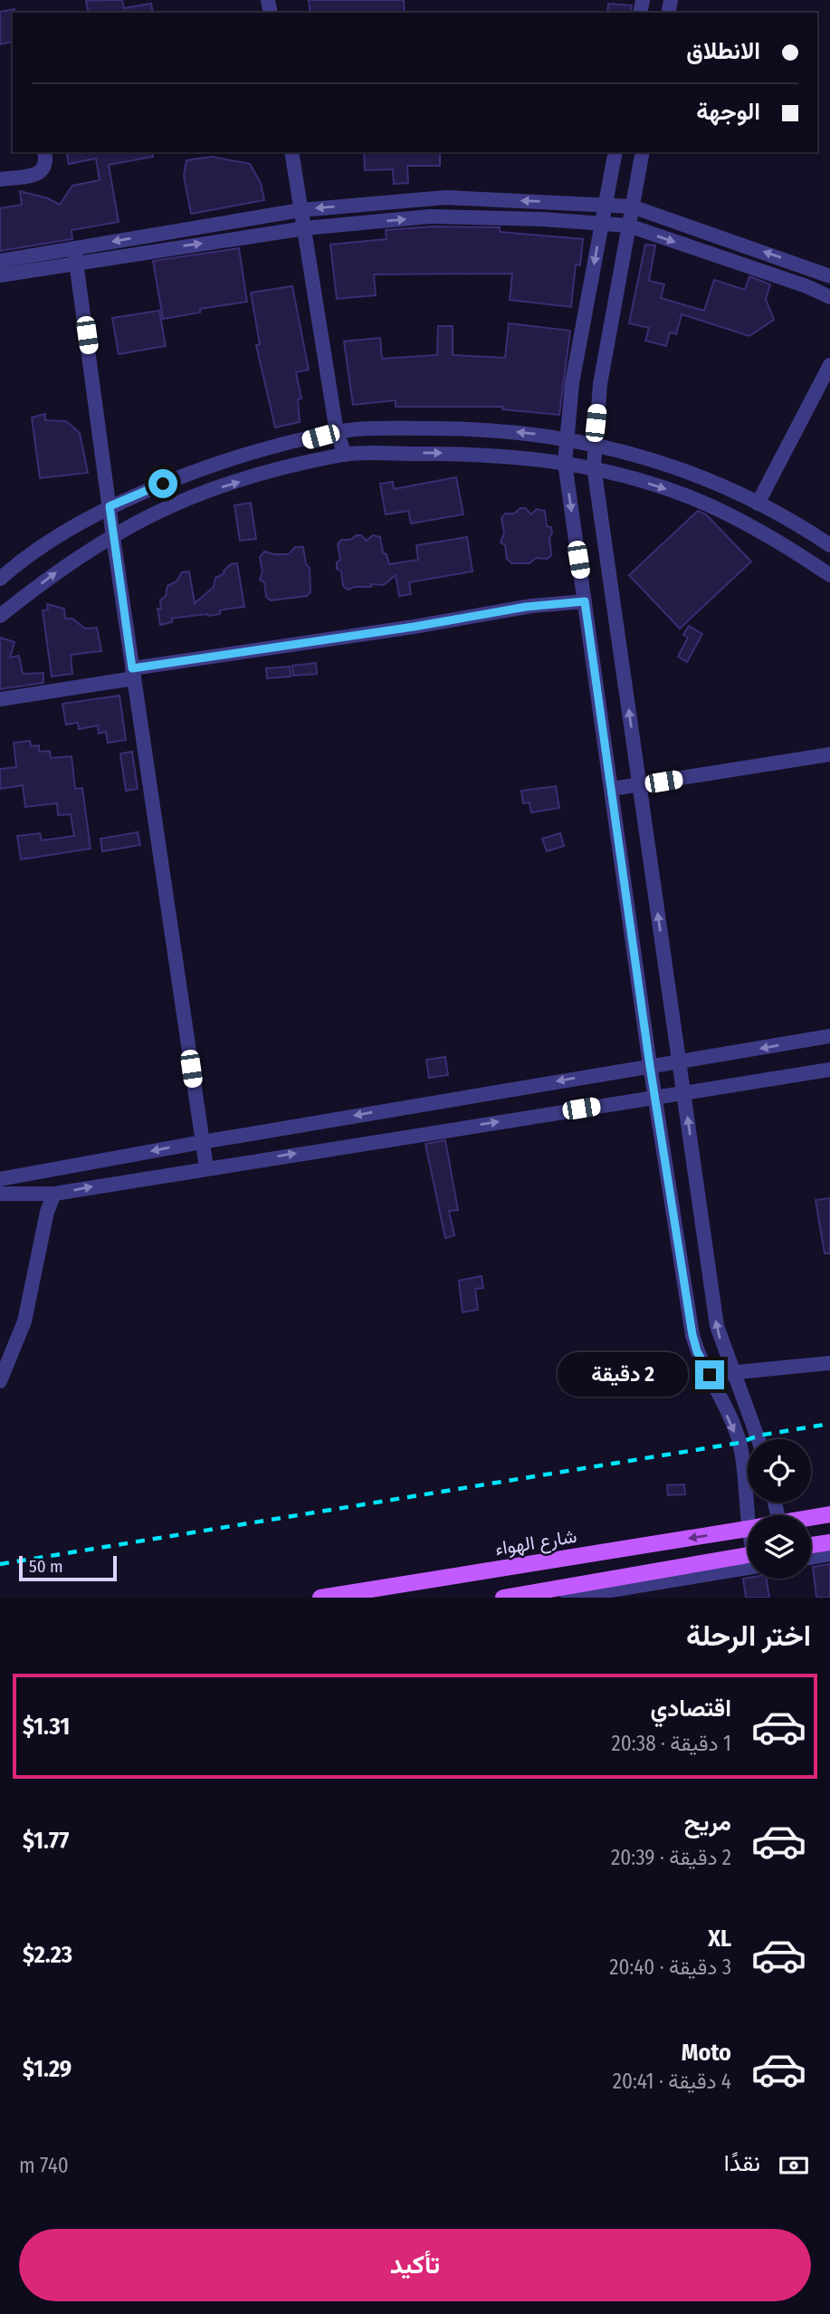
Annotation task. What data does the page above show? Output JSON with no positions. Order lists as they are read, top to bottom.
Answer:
{
  "streets": {
    "main road": ["شارع الهواء"]
  },
  "scale_bar": "50 m",
  "page": {
    "banner": ["الانطلاق", "الوجهة"],
    "bubble": "2 دقيقة",
    "scale": "50 m",
    "heading": "اختر الرحلة",
    "list": [
      {
        "name": "اقتصادي",
        "note": "1 دقيقة · 20:38",
        "value": "$1.31"
      },
      {
        "name": "مريح",
        "note": "2 دقيقة · 20:39",
        "value": "$1.77"
      },
      {
        "name": "XL",
        "note": "3 دقيقة · 20:40",
        "value": "$2.23"
      },
      {
        "name": "Moto",
        "note": "4 دقيقة · 20:41",
        "value": "$1.29"
      }
    ],
    "pay": ["نقدًا", "740 m"],
    "buttons": "تأكيد"
  }
}
